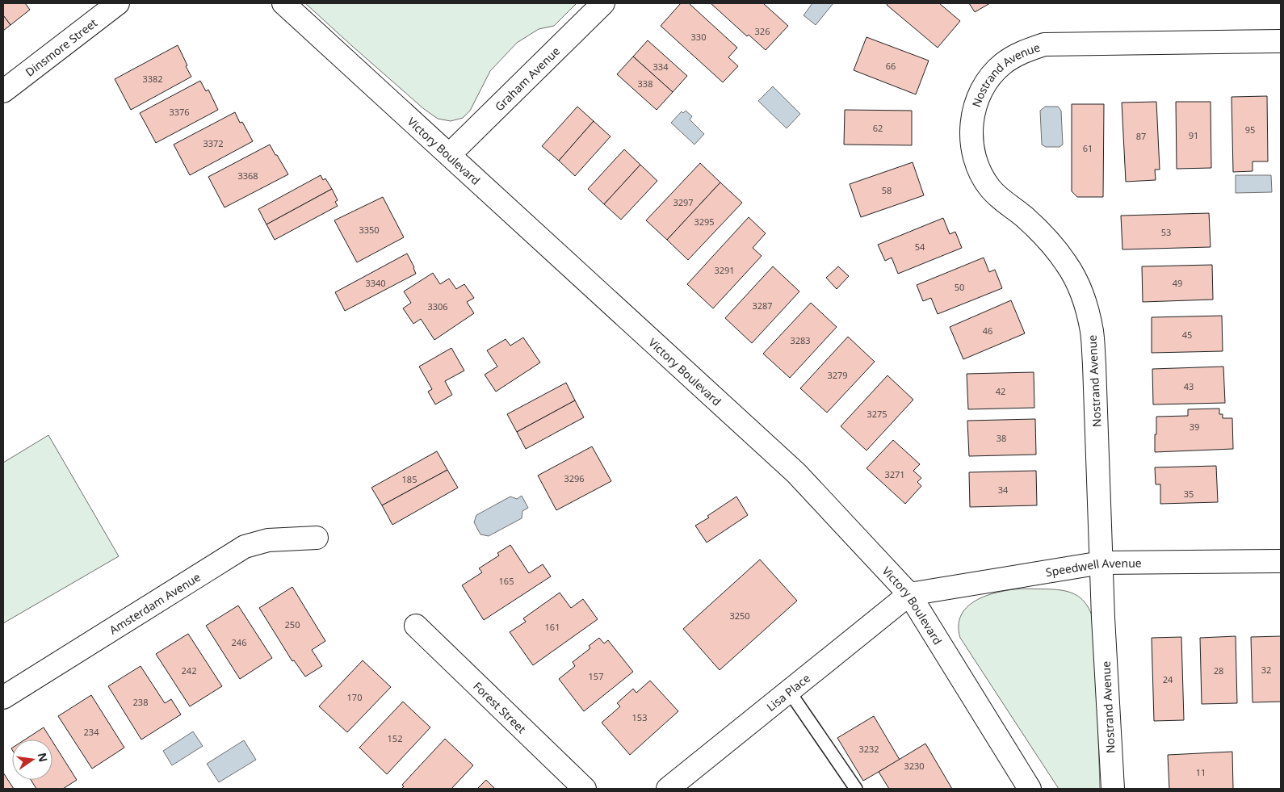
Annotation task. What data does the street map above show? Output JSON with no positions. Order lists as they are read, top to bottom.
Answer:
{
  "streets": {
    "street": [
      "Dinsmore Street",
      "Nostrand Avenue",
      "Graham Avenue",
      "Victory Boulevard",
      "Speedwell Avenue",
      "Amsterdam Avenue",
      "Lisa Place",
      "Forest Street"
    ]
  },
  "crossings": [
    ["Nostrand Avenue", "Speedwell Avenue"],
    ["Graham Avenue", "Victory Boulevard"],
    ["Victory Boulevard", "Speedwell Avenue"],
    ["Victory Boulevard", "Lisa Place"],
    ["Speedwell Avenue", "Lisa Place"]
  ],
  "house_numbers": [
    "326",
    "330",
    "66",
    "334",
    "3382",
    "338",
    "3376",
    "62",
    "95",
    "91",
    "87",
    "3372",
    "61",
    "3368",
    "58",
    "3297",
    "3295",
    "3350",
    "53",
    "54",
    "3291",
    "3340",
    "49",
    "50",
    "3287",
    "3306",
    "46",
    "45",
    "3283",
    "3279",
    "43",
    "42",
    "3275",
    "39",
    "38",
    "3271",
    "3296",
    "185",
    "34",
    "35",
    "165",
    "3250",
    "250",
    "161",
    "246",
    "32",
    "242",
    "28",
    "157",
    "24",
    "170",
    "238",
    "153",
    "234",
    "152",
    "3232",
    "3230",
    "11"
  ],
  "north": "right"
}
